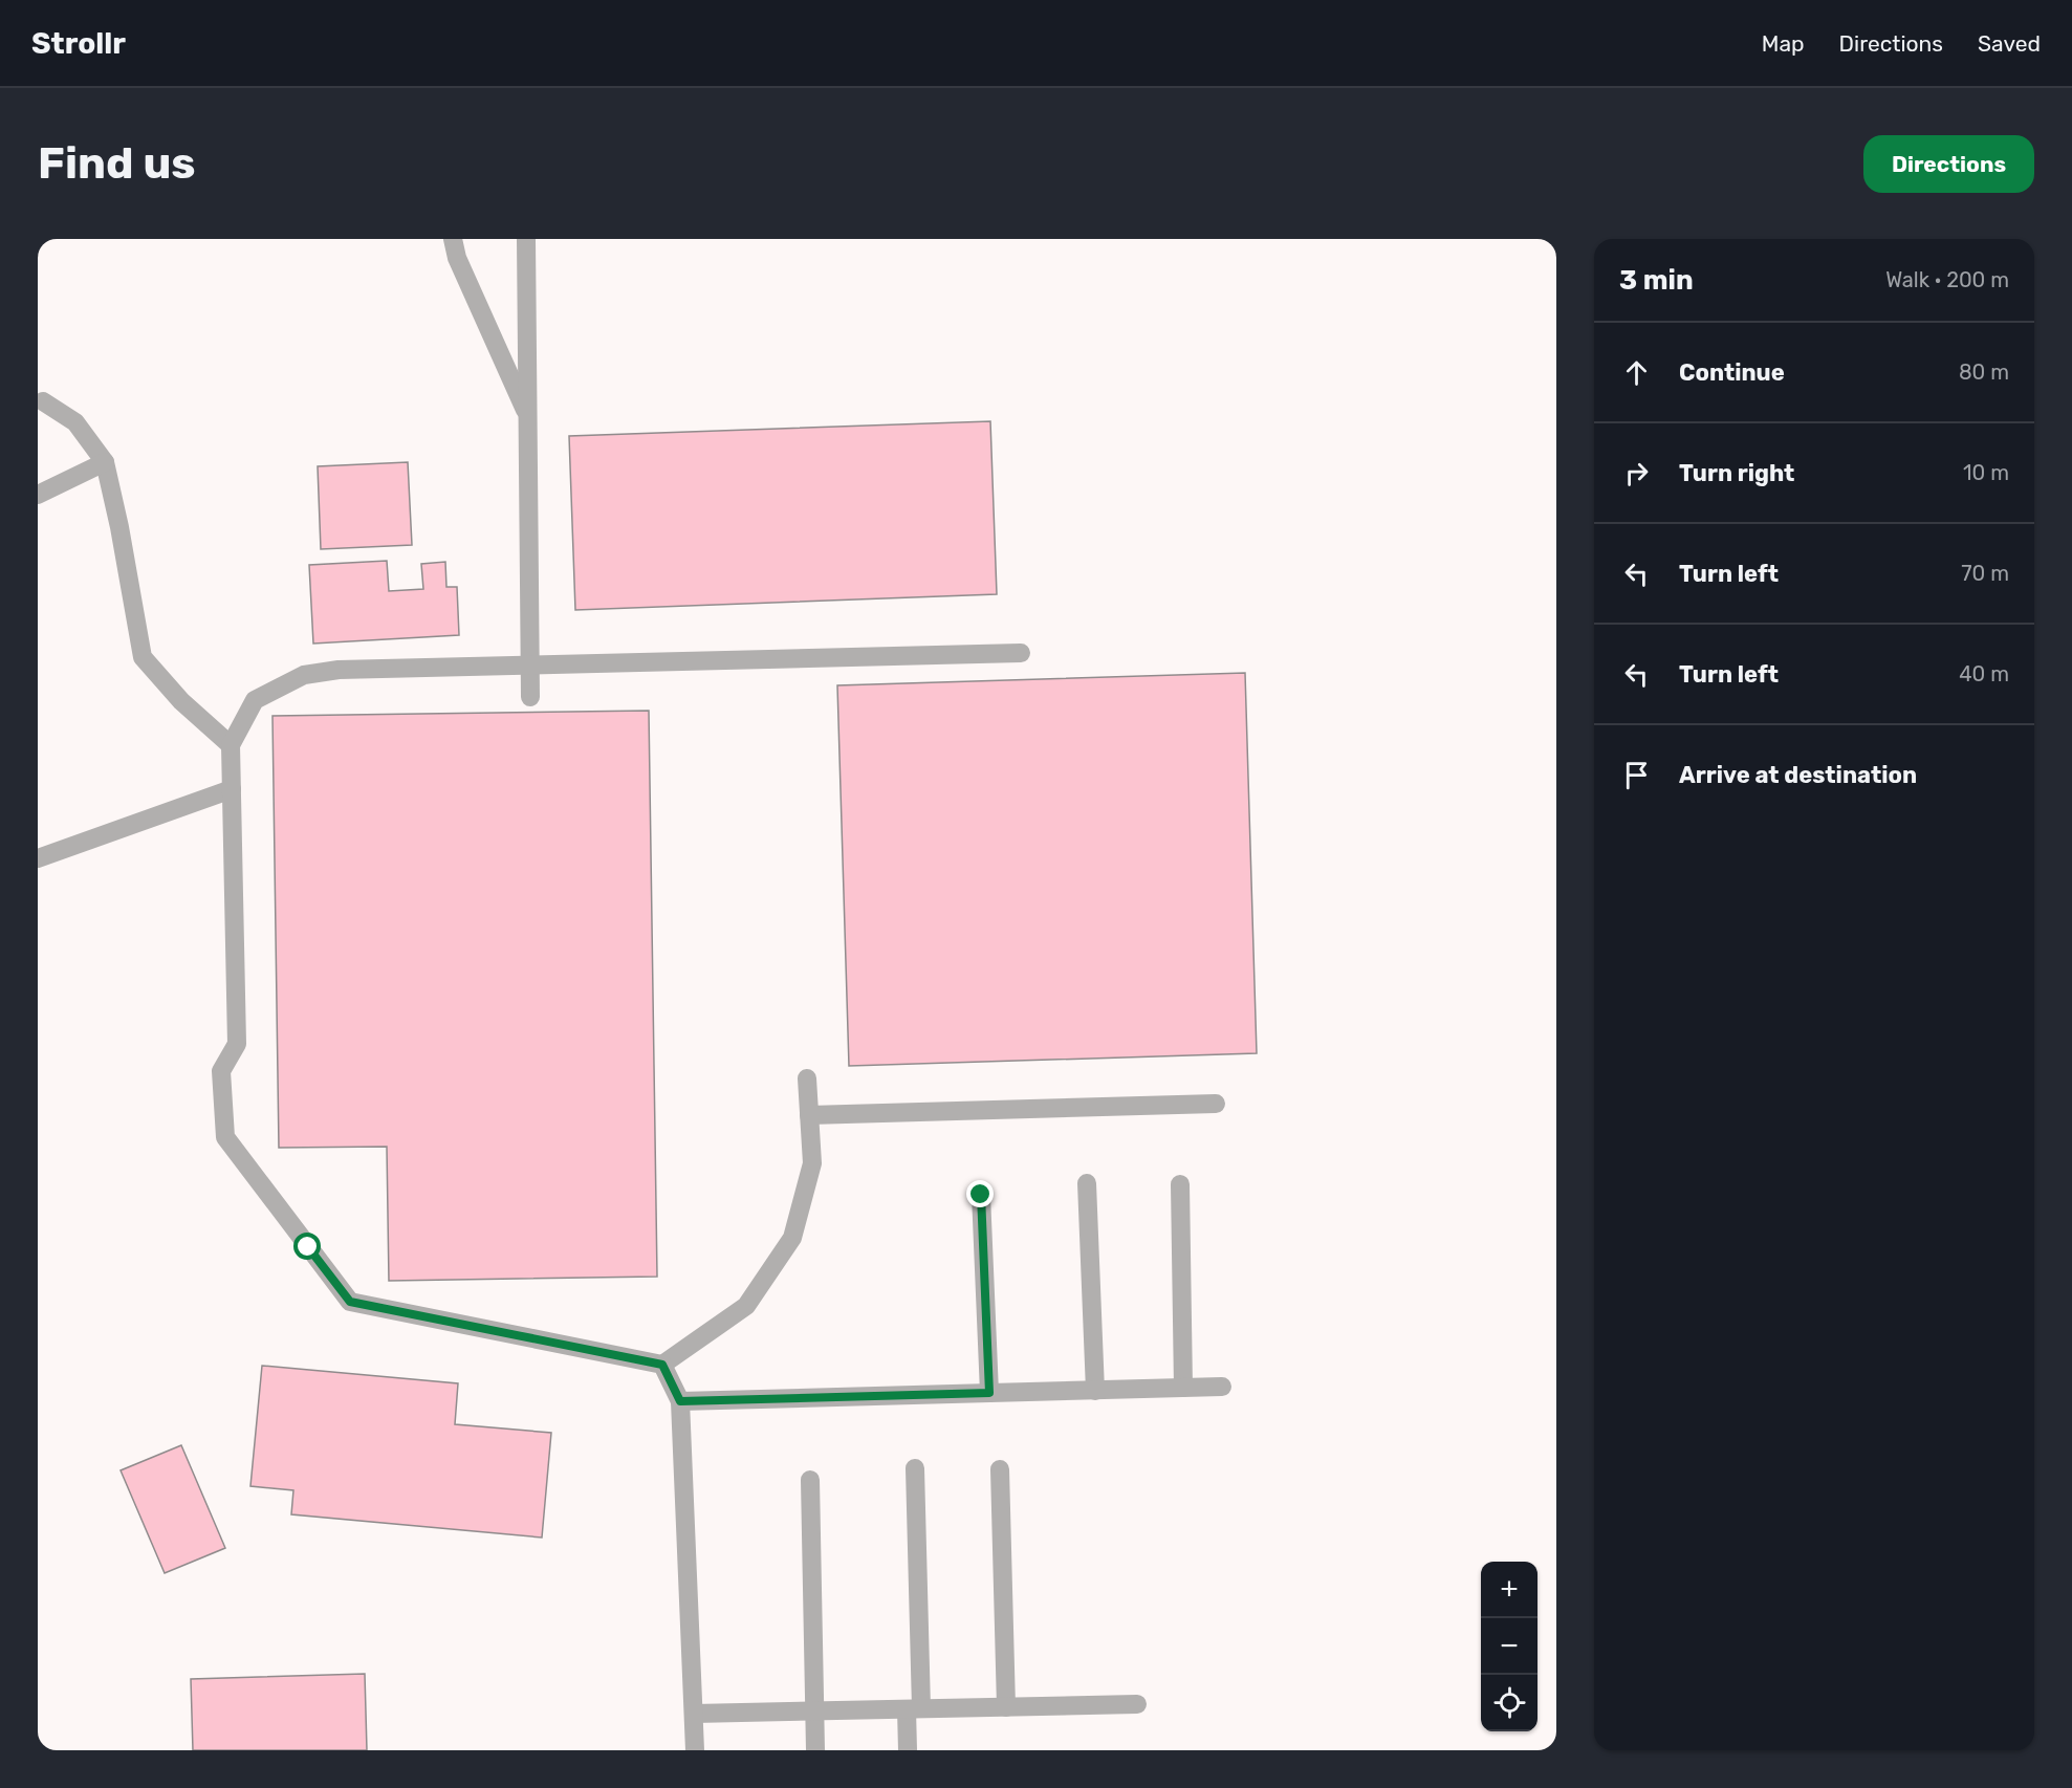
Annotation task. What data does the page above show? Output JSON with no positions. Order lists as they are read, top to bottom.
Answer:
{
  "page": {
    "header": "Strollr",
    "nav": ["Map", "Directions", "Saved"],
    "buttons": "Directions",
    "title": "Find us",
    "heading": ["3 min", "Walk · 200 m"],
    "list": [
      ["Continue", "80 m"],
      ["Turn right", "10 m"],
      ["Turn left", "70 m"],
      ["Turn left", "40 m"],
      "Arrive at destination"
    ],
    "map_buttons": ["+", "−"]
  }
}
